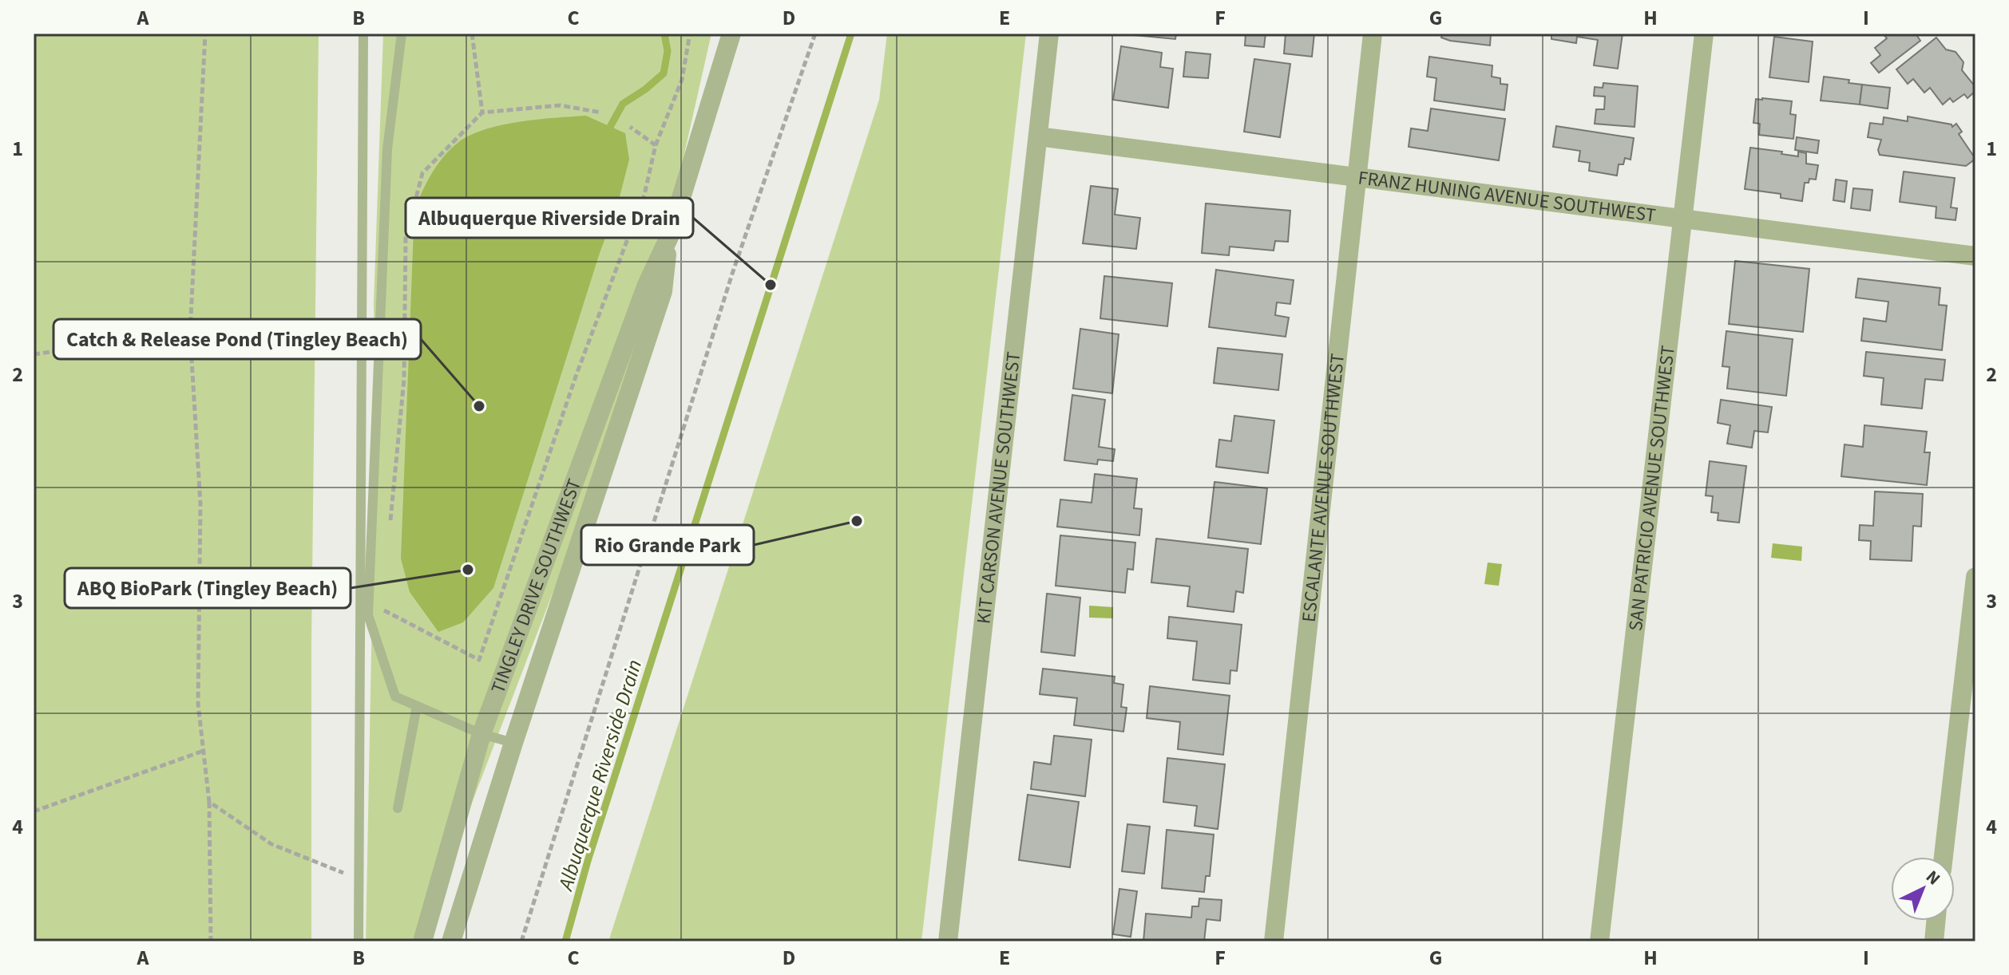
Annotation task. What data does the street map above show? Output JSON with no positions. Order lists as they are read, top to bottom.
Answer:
{
  "streets": {
    "street": [
      "FRANZ HUNING AVENUE SOUTHWEST",
      "KIT CARSON AVENUE SOUTHWEST",
      "ESCALANTE AVENUE SOUTHWEST",
      "SAN PATRICIO AVENUE SOUTHWEST",
      "TINGLEY DRIVE SOUTHWEST"
    ]
  },
  "crossings": [
    ["FRANZ HUNING AVENUE SOUTHWEST", "KIT CARSON AVENUE SOUTHWEST"],
    ["FRANZ HUNING AVENUE SOUTHWEST", "ESCALANTE AVENUE SOUTHWEST"],
    ["FRANZ HUNING AVENUE SOUTHWEST", "SAN PATRICIO AVENUE SOUTHWEST"]
  ],
  "water": ["Albuquerque Riverside Drain"],
  "places": [
    "Albuquerque Riverside Drain",
    "Catch & Release Pond (Tingley Beach)",
    "Rio Grande Park",
    "ABQ BioPark (Tingley Beach)"
  ],
  "north": "top right",
  "grid": {
    "columns": [
      "A",
      "B",
      "C",
      "D",
      "E",
      "F",
      "G",
      "H",
      "I"
    ],
    "rows": [
      "1",
      "2",
      "3",
      "4"
    ]
  }
}
